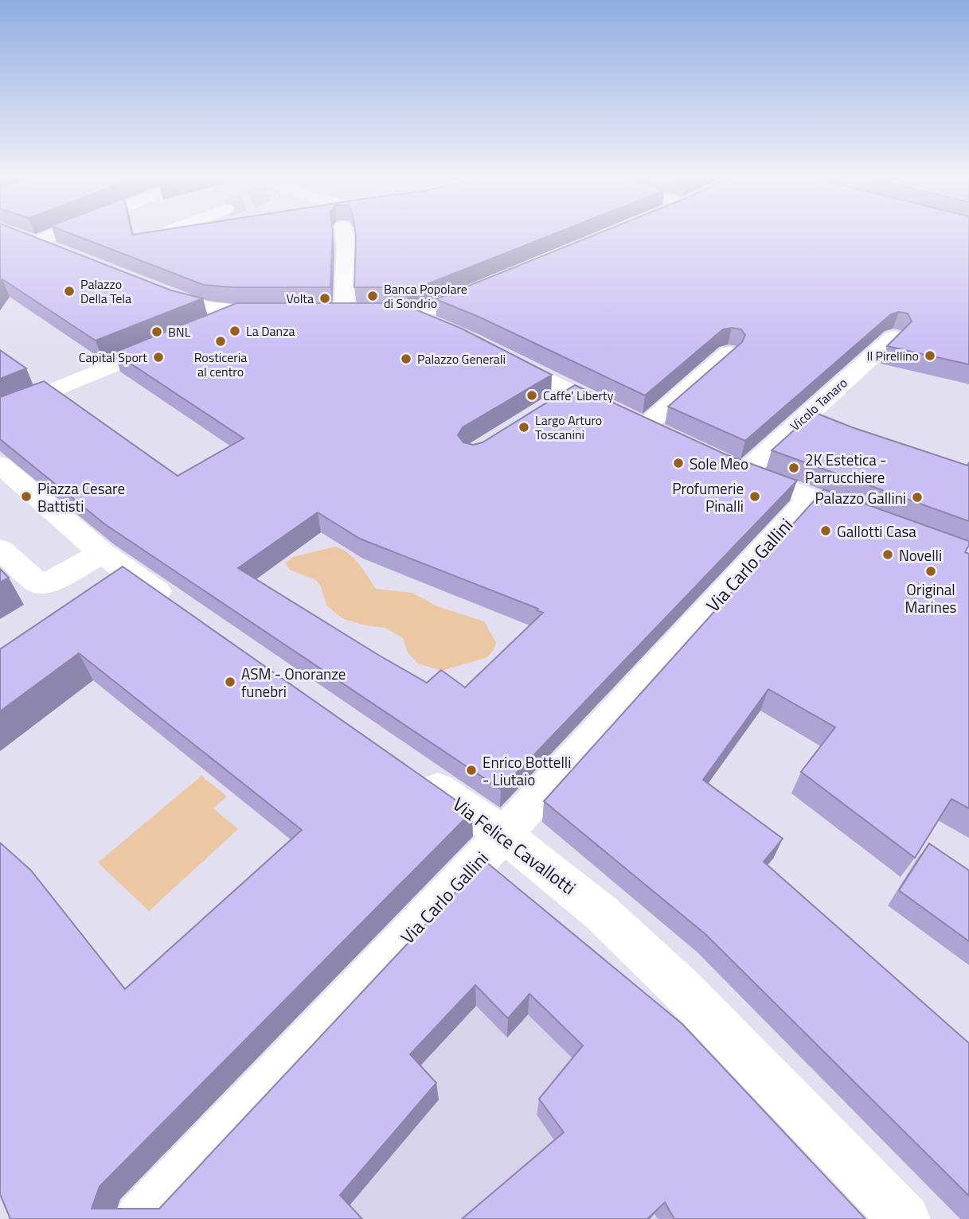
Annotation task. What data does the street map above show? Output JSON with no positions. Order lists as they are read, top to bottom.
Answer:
{
  "streets": {
    "street": ["Vicolo Tanaro", "Via Carlo Gallini", "Via Felice Cavallotti"]
  },
  "crossings": [
    ["Via Carlo Gallini", "Via Felice Cavallotti"]
  ],
  "places": [
    "Palazzo Della Tela",
    "Banca Popolare di Sondrio",
    "Volta",
    "La Danza",
    "BNL",
    "Rosticeria al centro",
    "Il Pirellino",
    "Capital Sport",
    "Palazzo Generali",
    "Caffe' Liberty",
    "Largo Arturo Toscanini",
    "Sole Meo",
    "2K Estetica - Parrucchiere",
    "Piazza Cesare Battisti",
    "Profumerie Pinalli",
    "Palazzo Gallini",
    "Gallotti Casa",
    "Novelli",
    "Original Marines",
    "ASM - Onoranze funebri",
    "Enrico Bottelli - Liutaio"
  ]
}
